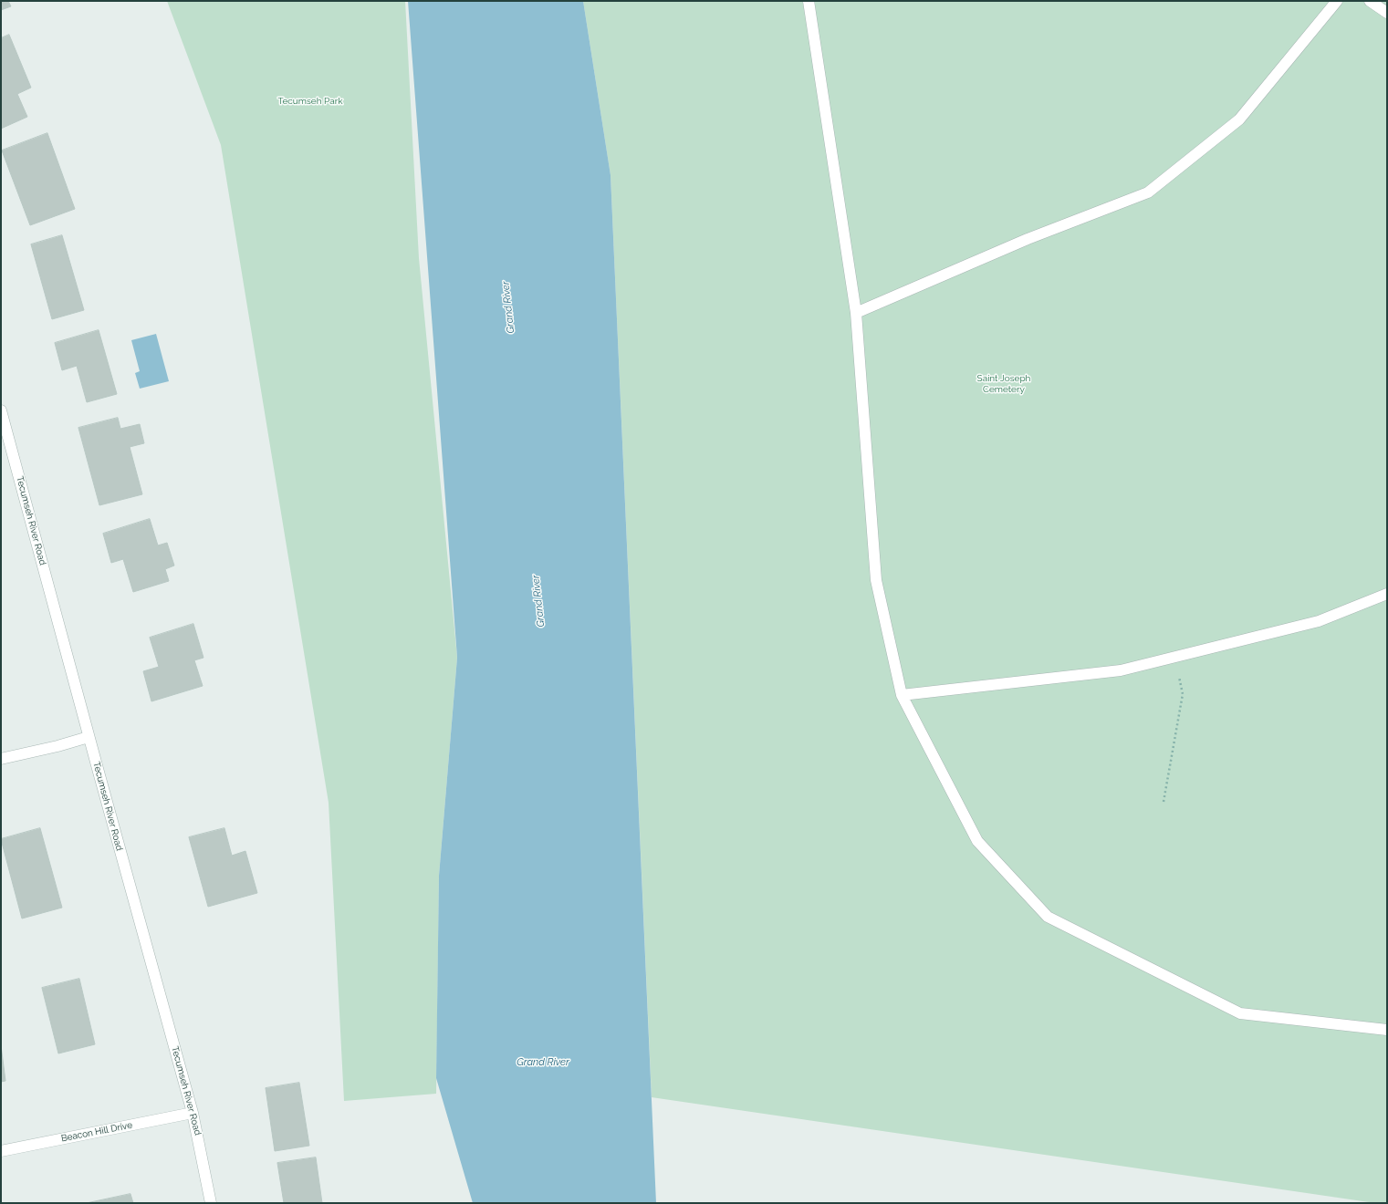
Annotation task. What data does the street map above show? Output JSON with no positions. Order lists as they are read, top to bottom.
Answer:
{
  "streets": {
    "street": ["Tecumseh River Road", "Beacon Hill Drive"]
  },
  "crossings": [
    ["Tecumseh River Road", "Beacon Hill Drive"]
  ],
  "water": ["Grand River"],
  "parks": ["Tecumseh Park", "Saint Joseph Cemetery"]
}
